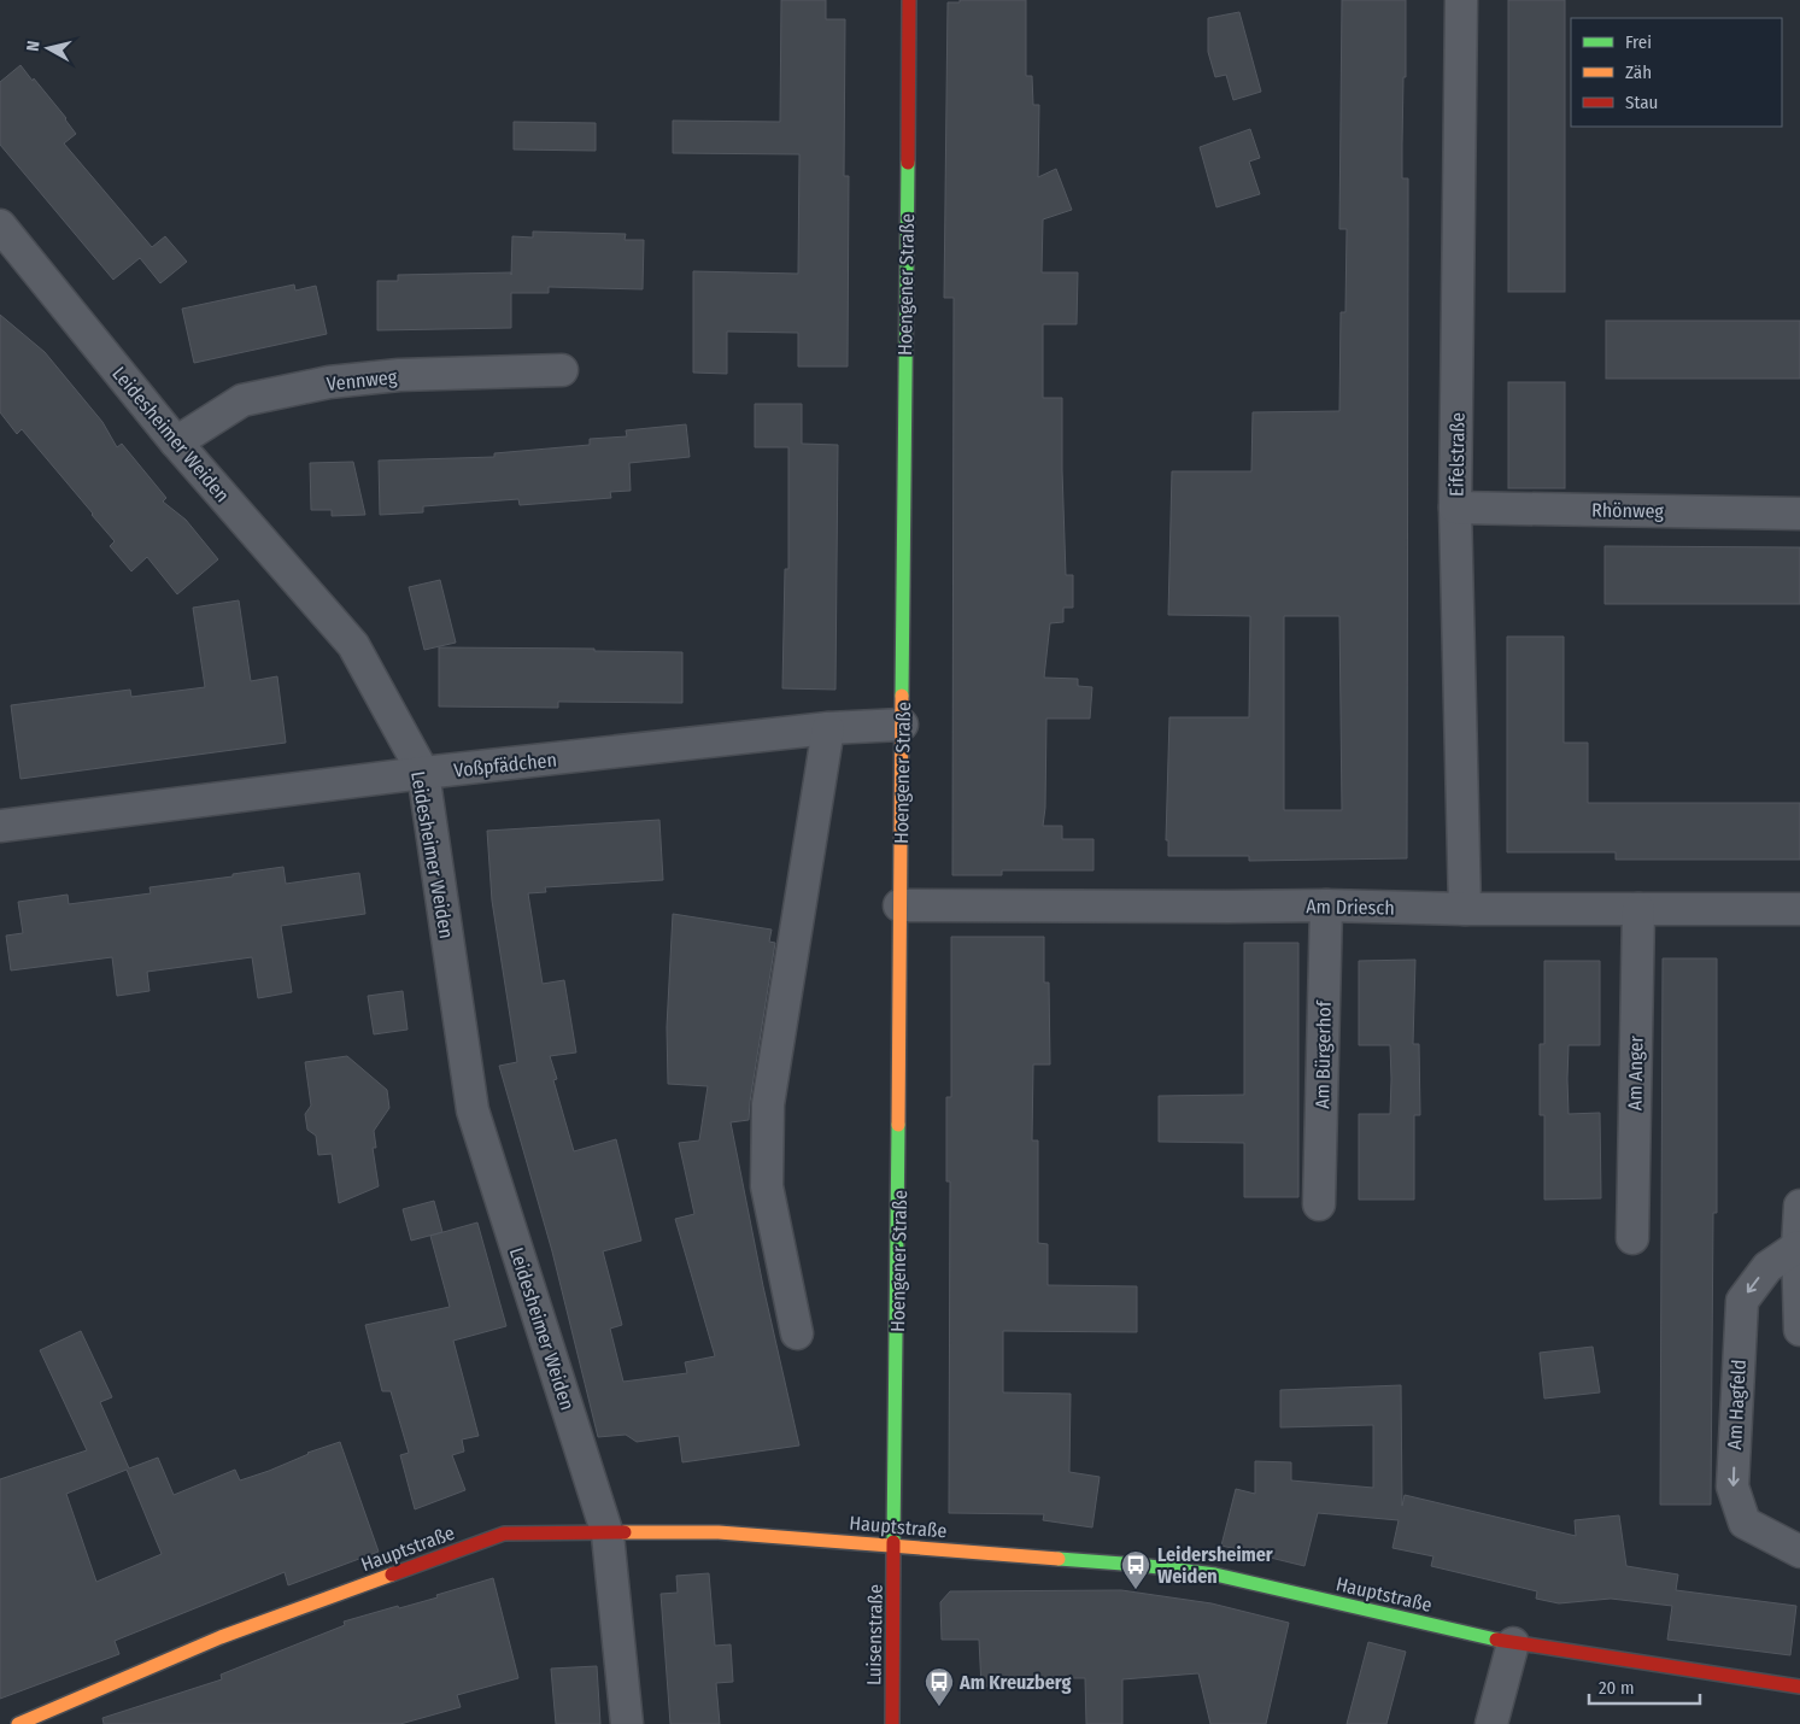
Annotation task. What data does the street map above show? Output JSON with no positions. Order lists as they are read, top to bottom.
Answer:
{
  "streets": {
    "street": [
      "Hoengener Straße",
      "Vennweg",
      "Leidesheimer Weiden",
      "Eifelstraße",
      "Rhönweg",
      "Voßpfädchen",
      "Am Driesch",
      "Am Bürgerhof",
      "Am Anger",
      "Am Hagfeld",
      "Hauptstraße",
      "Luisenstraße"
    ]
  },
  "crossings": [
    ["Hoengener Straße", "Voßpfädchen"],
    ["Hoengener Straße", "Am Driesch"],
    ["Hoengener Straße", "Hauptstraße"],
    ["Hoengener Straße", "Luisenstraße"],
    ["Vennweg", "Leidesheimer Weiden"],
    ["Leidesheimer Weiden", "Voßpfädchen"],
    ["Leidesheimer Weiden", "Hauptstraße"],
    ["Eifelstraße", "Rhönweg"],
    ["Eifelstraße", "Am Driesch"],
    ["Am Driesch", "Am Bürgerhof"],
    ["Am Driesch", "Am Anger"],
    ["Hauptstraße", "Luisenstraße"]
  ],
  "places": {
    "bus stop": ["Leidersheimer Weiden", "Am Kreuzberg"]
  },
  "legend": ["Frei", "Zäh", "Stau"],
  "scale_bar": "20 m",
  "north": "left"
}
